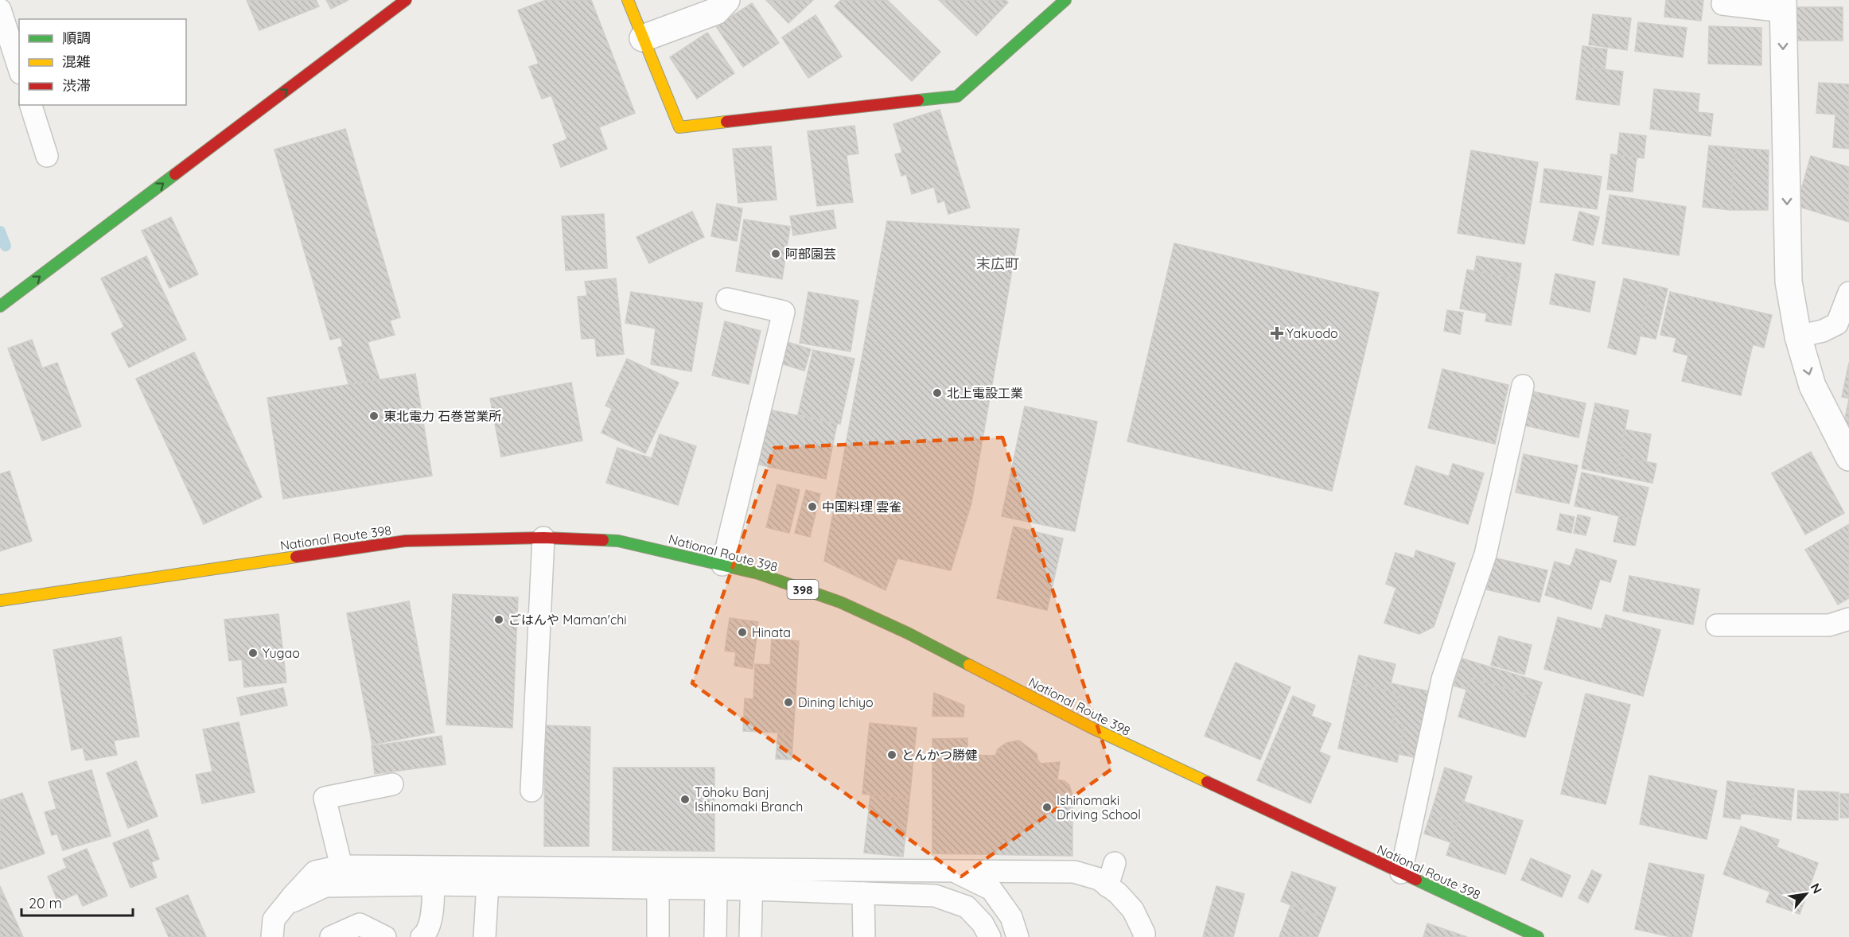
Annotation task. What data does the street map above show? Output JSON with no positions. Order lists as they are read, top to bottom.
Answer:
{
  "streets": {
    "main road": ["National Route 398", "398"]
  },
  "districts": ["末広町"],
  "places": {
    "other": [
      "阿部園芸",
      "北上電設工業",
      "東北電力 石巻営業所",
      "中国料理 雲雀",
      "ごはんや Maman'chi",
      "Hinata",
      "Yugao",
      "Dining Ichiyo",
      "とんかつ勝健",
      "Tōhoku Banj Ishinomaki Branch",
      "Ishinomaki Driving School"
    ],
    "health": ["Yakuodo"]
  },
  "legend": ["順調", "混雑", "渋滞"],
  "scale_bar": "20 m",
  "north": "top right"
}
